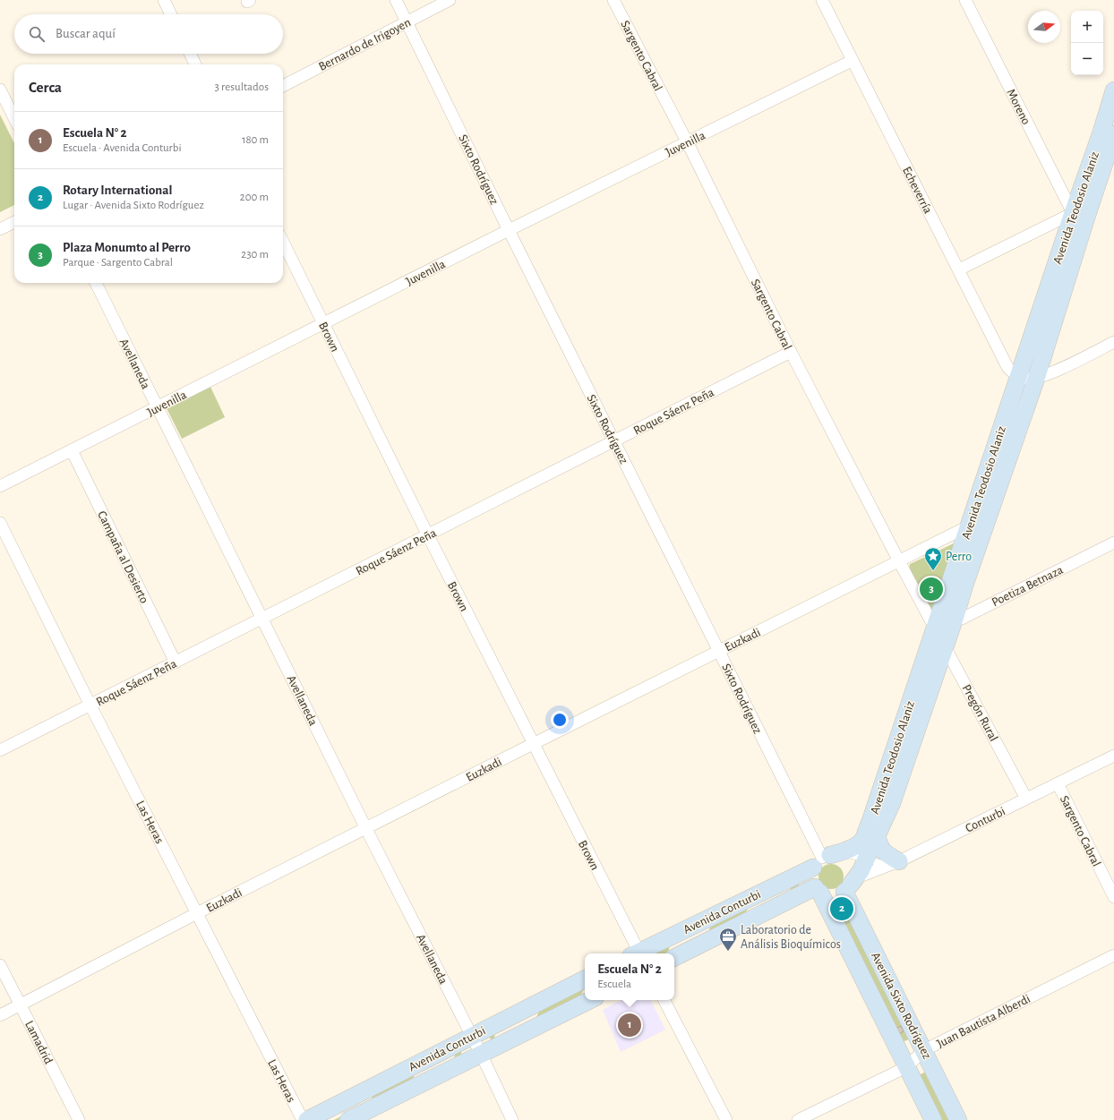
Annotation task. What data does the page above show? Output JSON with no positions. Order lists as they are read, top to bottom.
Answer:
{
  "streets": {
    "main road": ["Avenida Teodosio Alaniz", "Avenida Conturbi", "Avenida Sixto Rodríguez"],
    "street": [
      "Bernardo de Irigoyen",
      "Sargento Cabral",
      "Moreno",
      "Juvenilla",
      "Sixto Rodríguez",
      "Echeverría",
      "Brown",
      "Avellaneda",
      "Roque Sáenz Peña",
      "Campaña al Desierto",
      "Poetiza Betnaza",
      "Euzkadi",
      "Pregón Rural",
      "Conturbi",
      "Las Heras",
      "Juan Bautista Alberdi",
      "Lamadrid"
    ]
  },
  "crossings": [
    ["Bernardo de Irigoyen", "Sixto Rodríguez"],
    ["Sargento Cabral", "Juvenilla"],
    ["Sargento Cabral", "Avenida Teodosio Alaniz"],
    ["Sargento Cabral", "Roque Sáenz Peña"],
    ["Sargento Cabral", "Poetiza Betnaza"],
    ["Sargento Cabral", "Euzkadi"],
    ["Sargento Cabral", "Conturbi"],
    ["Moreno", "Avenida Teodosio Alaniz"],
    ["Juvenilla", "Sixto Rodríguez"],
    ["Juvenilla", "Echeverría"],
    ["Juvenilla", "Brown"],
    ["Juvenilla", "Avellaneda"],
    ["Juvenilla", "Campaña al Desierto"],
    ["Sixto Rodríguez", "Avenida Teodosio Alaniz"],
    ["Sixto Rodríguez", "Roque Sáenz Peña"],
    ["Sixto Rodríguez", "Euzkadi"],
    ["Sixto Rodríguez", "Avenida Conturbi"],
    ["Sixto Rodríguez", "Avenida Sixto Rodríguez"],
    ["Echeverría", "Avenida Teodosio Alaniz"],
    ["Avenida Teodosio Alaniz", "Poetiza Betnaza"],
    ["Avenida Teodosio Alaniz", "Euzkadi"],
    ["Avenida Teodosio Alaniz", "Pregón Rural"],
    ["Avenida Teodosio Alaniz", "Conturbi"],
    ["Avenida Teodosio Alaniz", "Avenida Conturbi"],
    ["Avenida Teodosio Alaniz", "Avenida Sixto Rodríguez"],
    ["Brown", "Roque Sáenz Peña"],
    ["Brown", "Euzkadi"],
    ["Avellaneda", "Roque Sáenz Peña"],
    ["Avellaneda", "Euzkadi"],
    ["Avellaneda", "Avenida Conturbi"],
    ["Roque Sáenz Peña", "Campaña al Desierto"],
    ["Roque Sáenz Peña", "Las Heras"],
    ["Euzkadi", "Las Heras"],
    ["Euzkadi", "Lamadrid"],
    ["Pregón Rural", "Conturbi"],
    ["Conturbi", "Avenida Sixto Rodríguez"],
    ["Avenida Conturbi", "Avenida Sixto Rodríguez"],
    ["Avenida Sixto Rodríguez", "Juan Bautista Alberdi"]
  ],
  "places": {
    "place": ["Perro"],
    "office": ["Laboratorio de Análisis Bioquímicos"]
  },
  "north": "right",
  "page": {
    "map_buttons": ["+", "−"],
    "search": "Buscar aquí",
    "heading": ["Cerca", "3 resultados"],
    "list": [
      {
        "mark": "1",
        "name": "Escuela N° 2",
        "note": "Escuela · Avenida Conturbi",
        "value": "180 m"
      },
      {
        "mark": "2",
        "name": "Rotary International",
        "note": "Lugar · Avenida Sixto Rodríguez",
        "value": "200 m"
      },
      {
        "mark": "3",
        "name": "Plaza Monumto al Perro",
        "note": "Parque · Sargento Cabral",
        "value": "230 m"
      }
    ],
    "pins": ["3", "2", "1"],
    "popup": ["Escuela N° 2", "Escuela"]
  }
}
